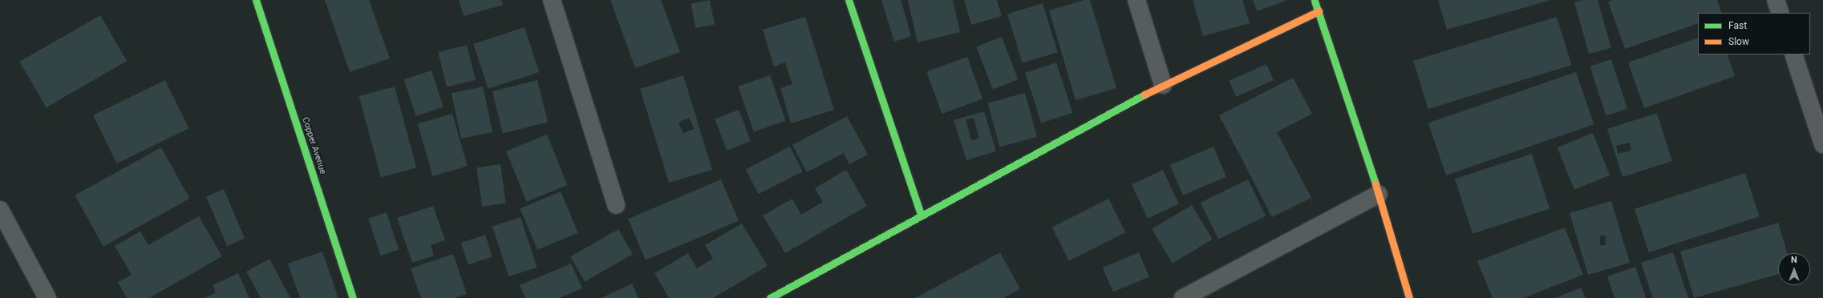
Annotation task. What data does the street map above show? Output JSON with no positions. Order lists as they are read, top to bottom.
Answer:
{
  "streets": {
    "street": ["Copper Avenue"]
  },
  "legend": ["Fast", "Slow"],
  "north": "top"
}
